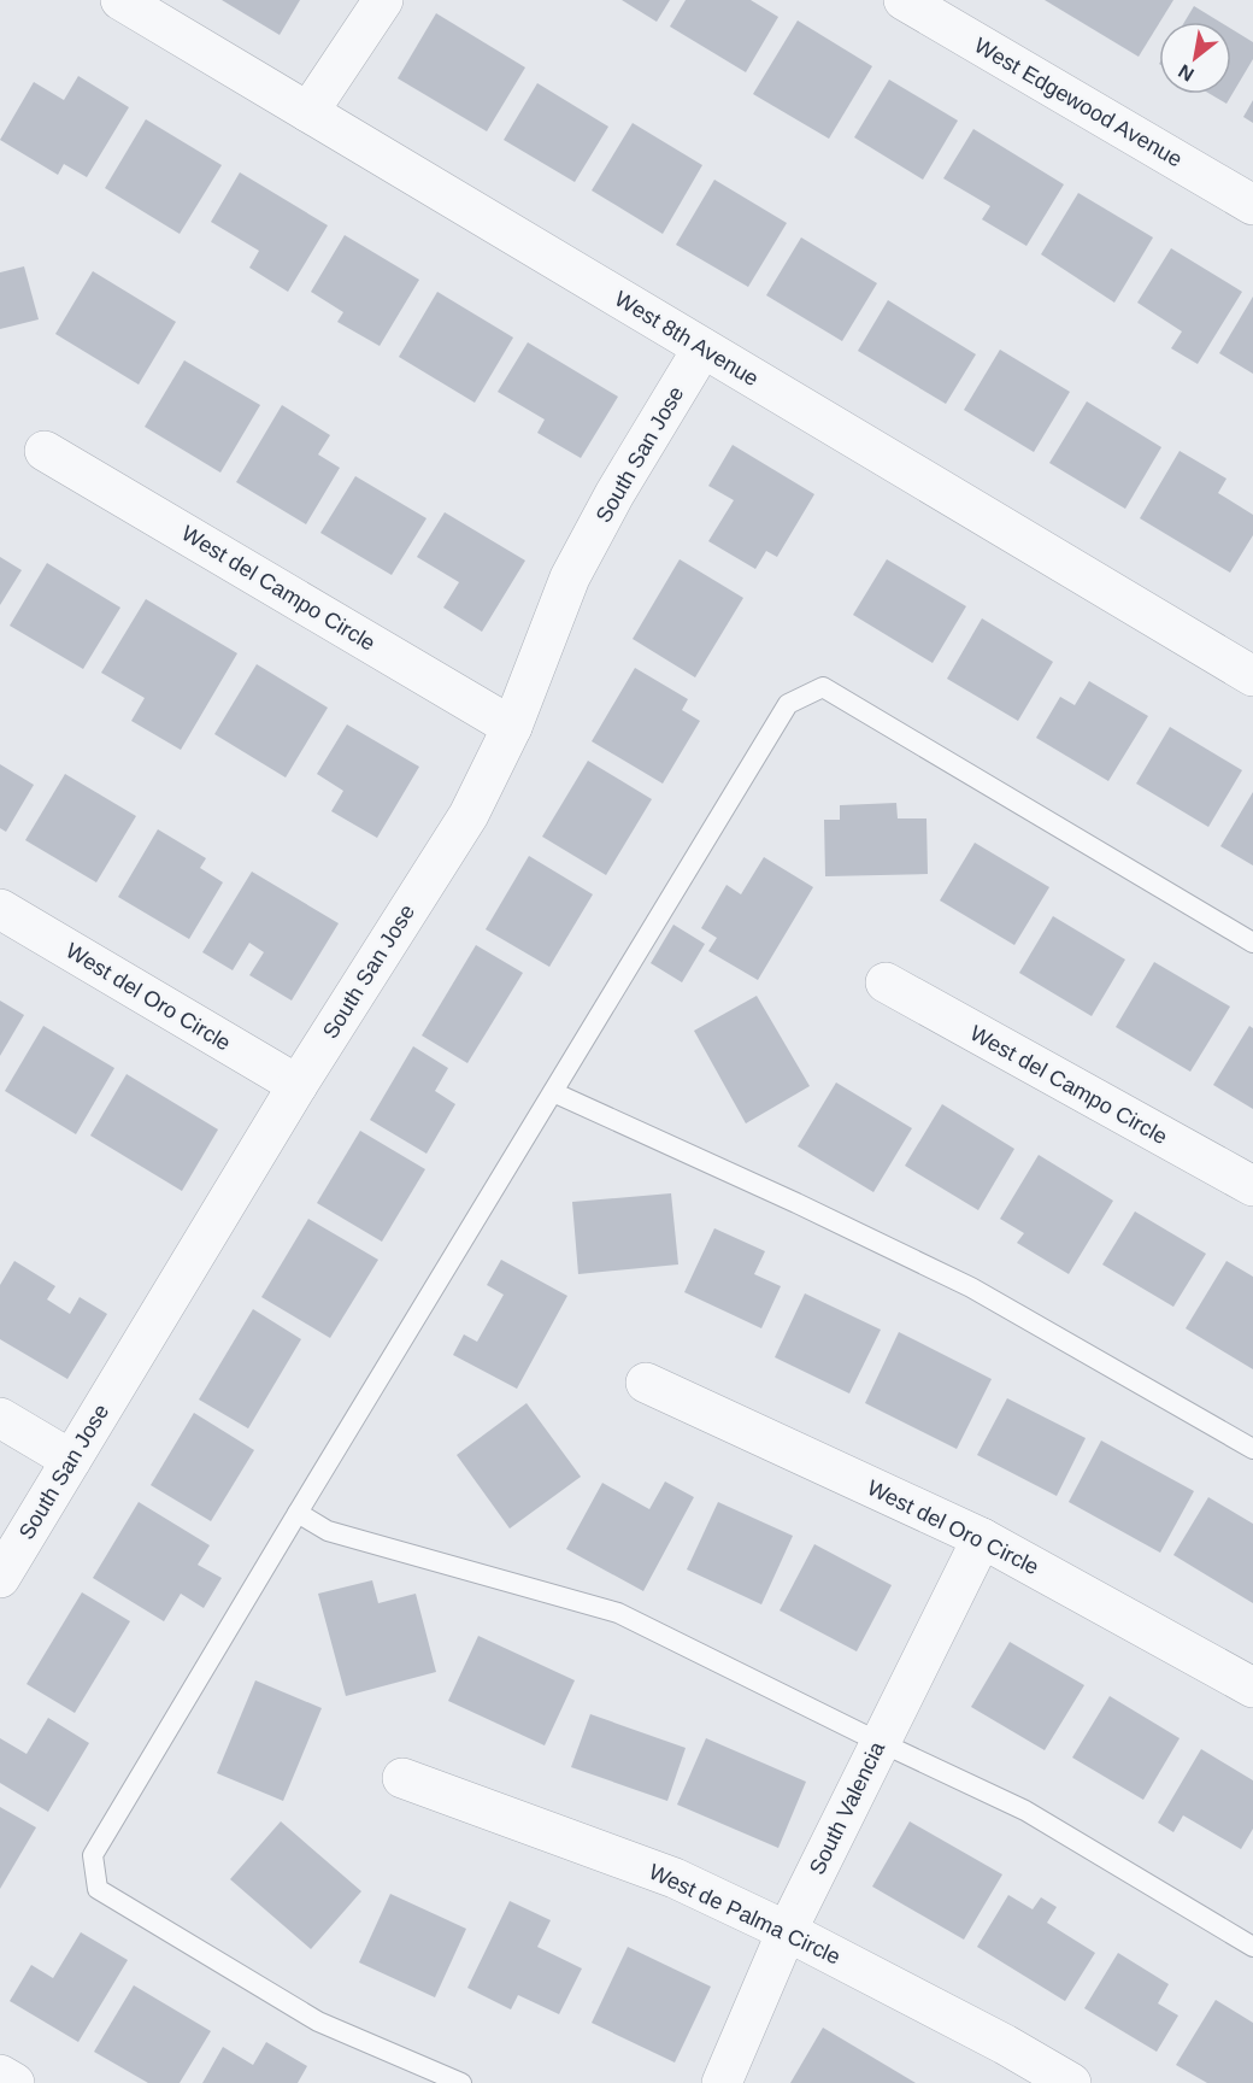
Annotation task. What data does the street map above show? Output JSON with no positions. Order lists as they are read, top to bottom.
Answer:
{
  "streets": {
    "street": [
      "West Edgewood Avenue",
      "West 8th Avenue",
      "South San Jose",
      "West del Campo Circle",
      "West del Oro Circle",
      "South Valencia",
      "West de Palma Circle"
    ]
  },
  "crossings": [
    ["West 8th Avenue", "South San Jose"],
    ["South San Jose", "West del Campo Circle"],
    ["South San Jose", "West del Oro Circle"],
    ["West del Oro Circle", "South Valencia"],
    ["South Valencia", "West de Palma Circle"]
  ],
  "north": "bottom left"
}
